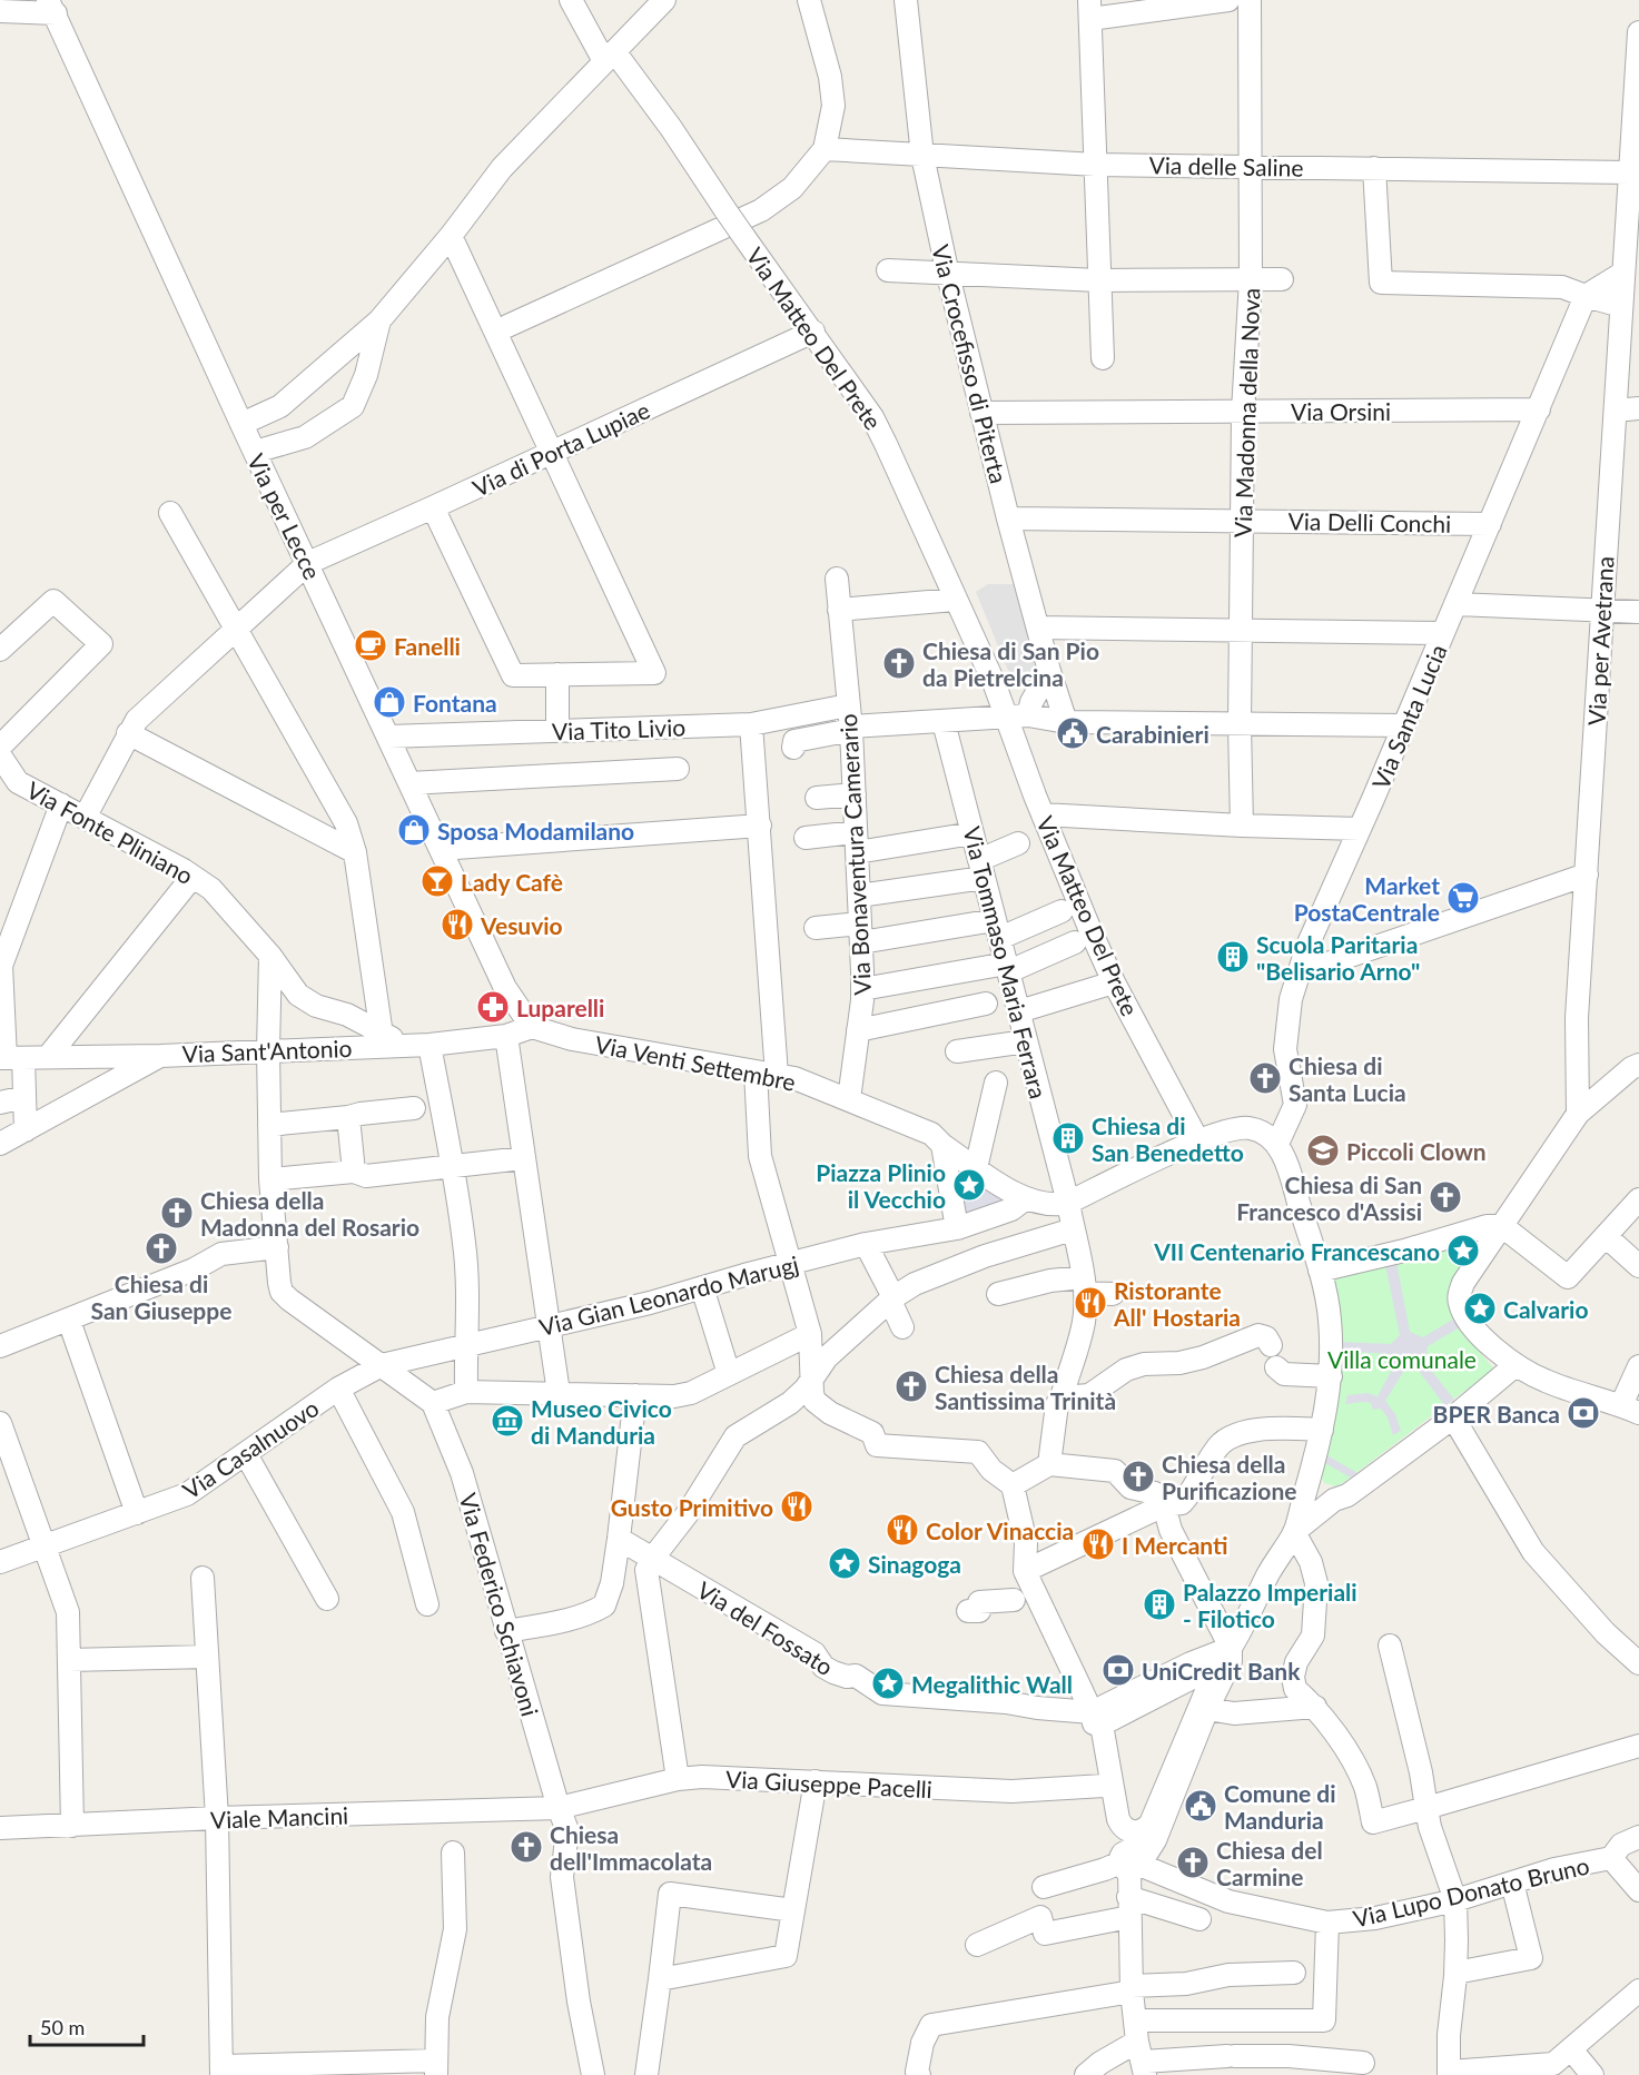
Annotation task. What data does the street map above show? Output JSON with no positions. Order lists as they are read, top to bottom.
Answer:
{
  "streets": {
    "street": [
      "Via delle Saline",
      "Via Matteo Del Prete",
      "Via Crocefisso di Piterta",
      "Via Orsini",
      "Via Madonna della Nova",
      "Via di Porta Lupiae",
      "Via per Lecce",
      "Via Delli Conchi",
      "Via per Avetrana",
      "Via Santa Lucia",
      "Via Tito Livio",
      "Via Fonte Pliniano",
      "Via Bonaventura Camerario",
      "Via Tommaso Maria Ferrara",
      "Via Sant'Antonio",
      "Via Venti Settembre",
      "Via Gian Leonardo Marugj",
      "Via Casalnuovo",
      "Via Federico Schiavoni",
      "Via del Fossato",
      "Via Giuseppe Pacelli",
      "Viale Mancini",
      "Via Lupo Donato Bruno"
    ]
  },
  "crossings": [
    ["Via delle Saline", "Via Crocefisso di Piterta"],
    ["Via delle Saline", "Via Madonna della Nova"],
    ["Via delle Saline", "Via per Avetrana"],
    ["Via Matteo Del Prete", "Via di Porta Lupiae"],
    ["Via Matteo Del Prete", "Via Venti Settembre"],
    ["Via Crocefisso di Piterta", "Via Orsini"],
    ["Via Crocefisso di Piterta", "Via Delli Conchi"],
    ["Via Orsini", "Via Madonna della Nova"],
    ["Via Orsini", "Via Santa Lucia"],
    ["Via Madonna della Nova", "Via Delli Conchi"],
    ["Via di Porta Lupiae", "Via per Lecce"],
    ["Via di Porta Lupiae", "Via Fonte Pliniano"],
    ["Via per Lecce", "Via Tito Livio"],
    ["Via per Lecce", "Via Sant'Antonio"],
    ["Via per Lecce", "Via Venti Settembre"],
    ["Via Delli Conchi", "Via Santa Lucia"],
    ["Via Santa Lucia", "Via Venti Settembre"],
    ["Via Tito Livio", "Via Bonaventura Camerario"],
    ["Via Fonte Pliniano", "Via Sant'Antonio"],
    ["Via Bonaventura Camerario", "Via Venti Settembre"],
    ["Via Tommaso Maria Ferrara", "Via Venti Settembre"],
    ["Via Sant'Antonio", "Via Venti Settembre"],
    ["Via Gian Leonardo Marugj", "Via Casalnuovo"],
    ["Via Federico Schiavoni", "Via Giuseppe Pacelli"],
    ["Via Federico Schiavoni", "Viale Mancini"],
    ["Via Giuseppe Pacelli", "Viale Mancini"]
  ],
  "parks": ["Villa comunale"],
  "places": {
    "cafe": ["Fanelli"],
    "church": [
      "Chiesa di San Pio da Pietrelcina",
      "Chiesa di Santa Lucia",
      "Chiesa di San Francesco d'Assisi",
      "Chiesa della Madonna del Rosario",
      "Chiesa di San Giuseppe",
      "Chiesa della Santissima Trinità",
      "Chiesa della Purificazione",
      "Chiesa dell'Immacolata",
      "Chiesa del Carmine"
    ],
    "shop": ["Fontana", "Sposa Modamilano"],
    "public building": ["Carabinieri", "Comune di Manduria"],
    "bar": ["Lady Cafè"],
    "supermarket": ["Market PostaCentrale"],
    "restaurant": [
      "Vesuvio",
      "Ristorante All' Hostaria",
      "Gusto Primitivo",
      "Color Vinaccia",
      "I Mercanti"
    ],
    "building": ["Scuola Paritaria \"Belisario Arno\"", "Chiesa di San Benedetto", "Palazzo Imperiali - Filotico"],
    "pharmacy": ["Luparelli"],
    "school or university": ["Piccoli Clown"],
    "place": [
      "Piazza Plinio il Vecchio",
      "VII Centenario Francescano",
      "Calvario",
      "Sinagoga",
      "Megalithic Wall"
    ],
    "bank": ["BPER Banca", "UniCredit Bank"],
    "museum": ["Museo Civico di Manduria"]
  },
  "scale_bar": "50 m"
}
